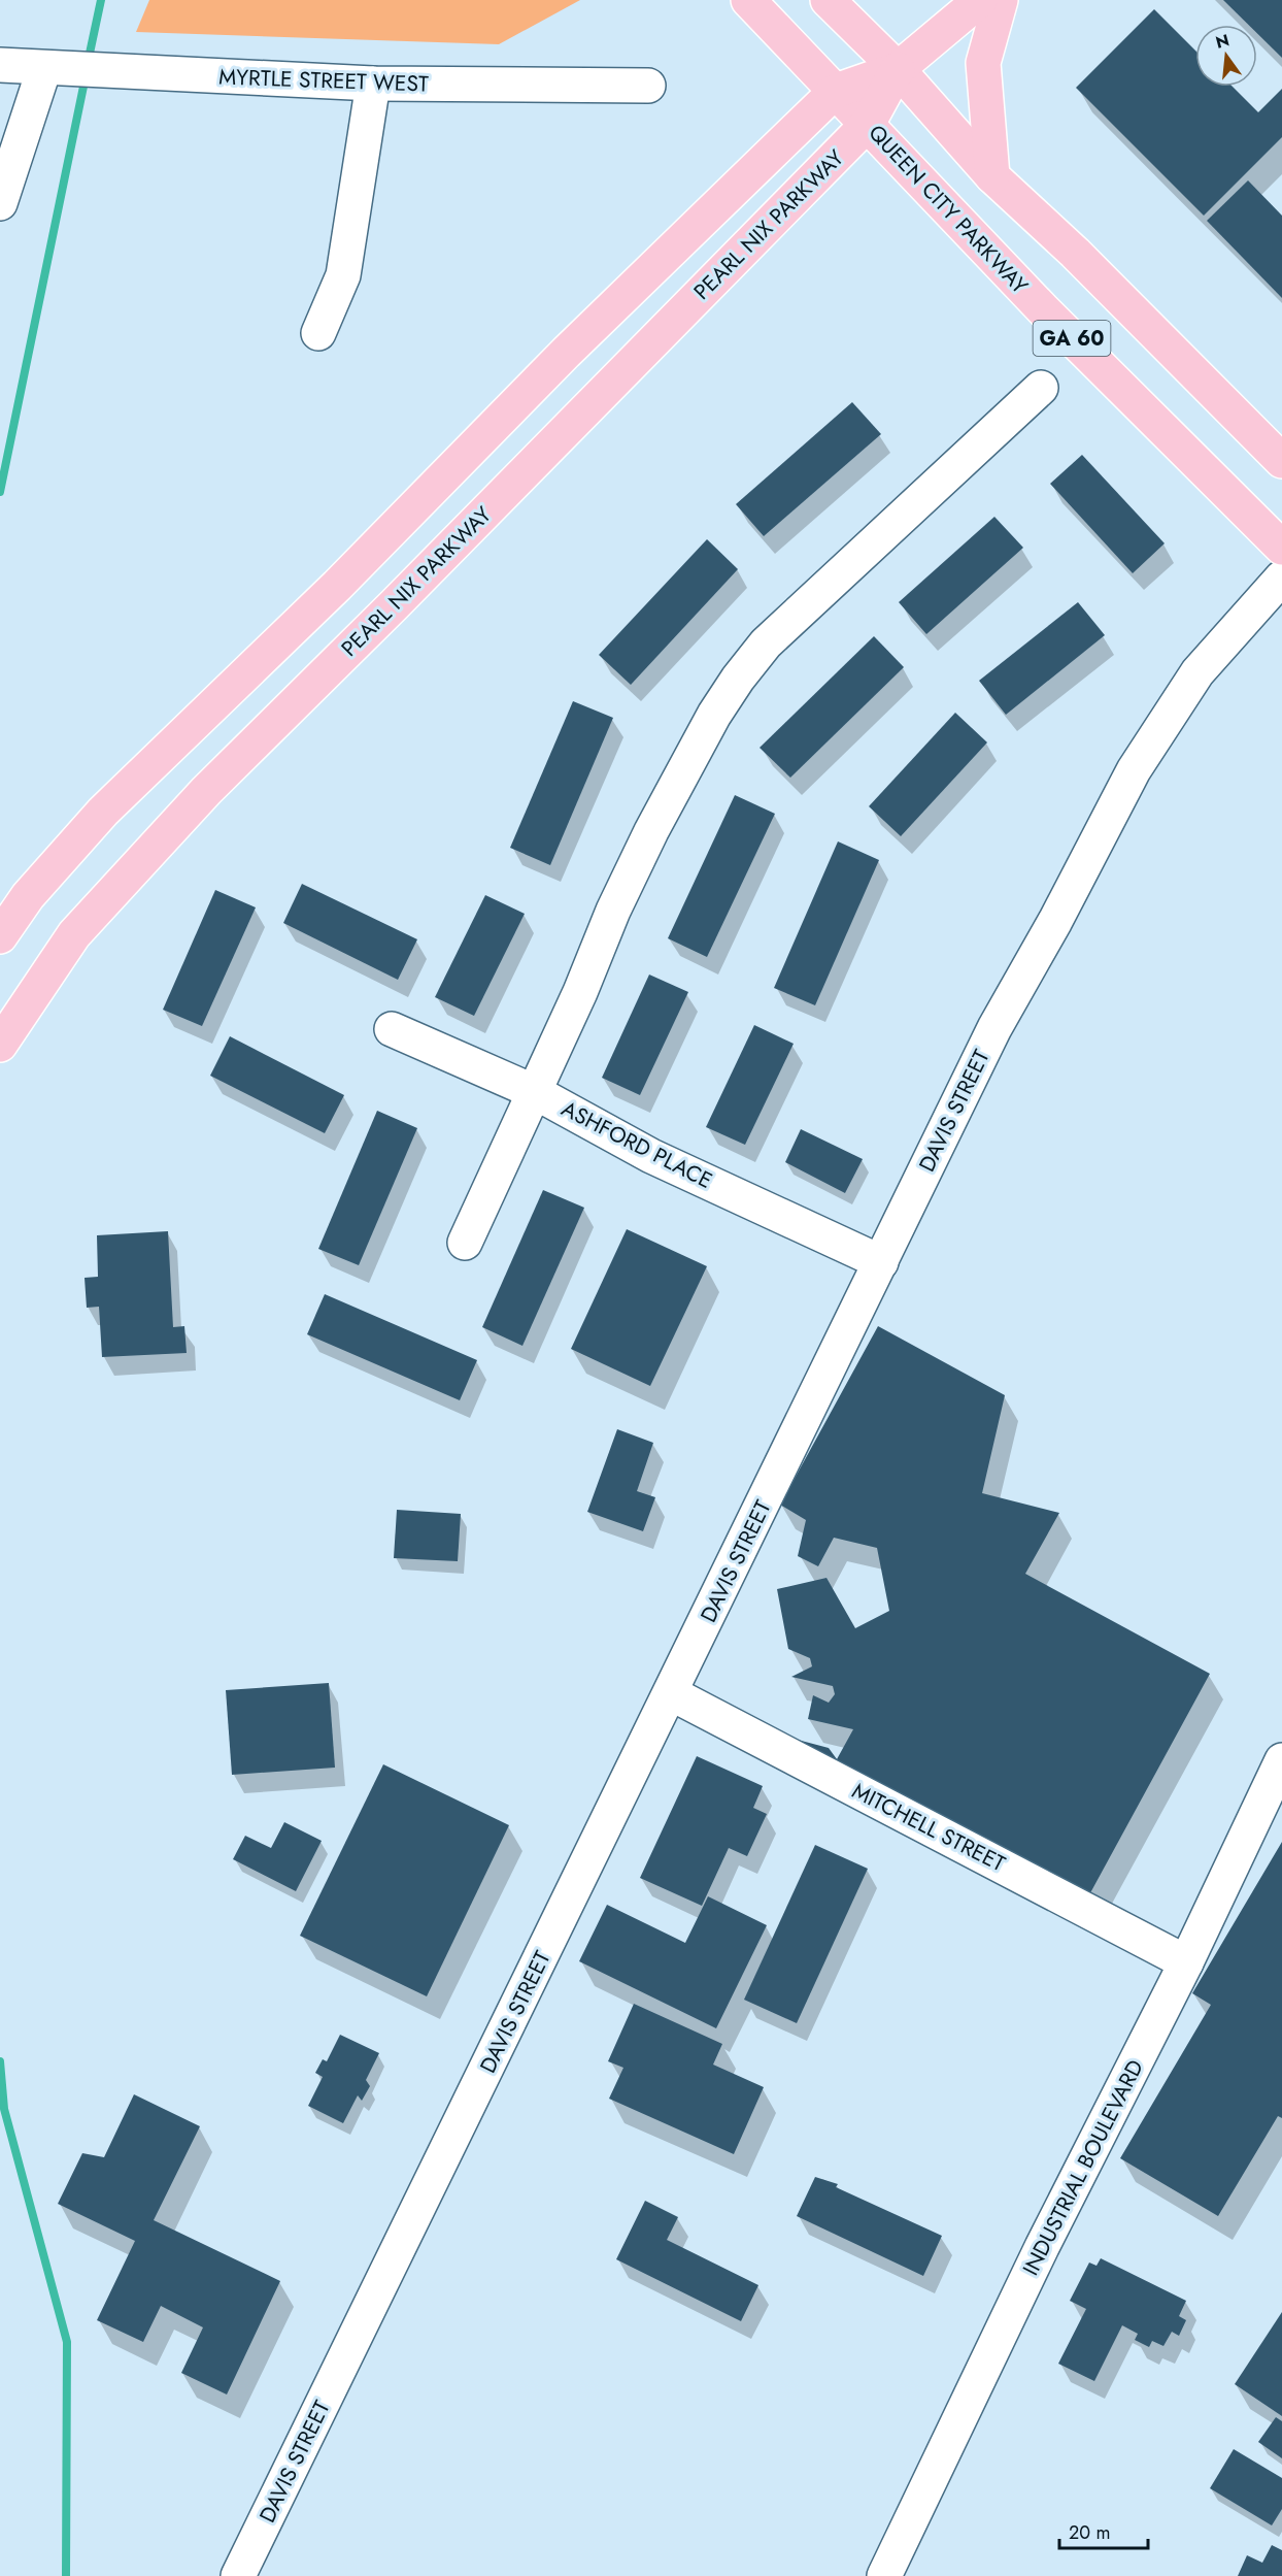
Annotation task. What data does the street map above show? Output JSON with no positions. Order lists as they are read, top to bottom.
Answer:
{
  "streets": {
    "main road": ["QUEEN CITY PARKWAY", "PEARL NIX PARKWAY", "GA 60"],
    "street": [
      "MYRTLE STREET WEST",
      "DAVIS STREET",
      "ASHFORD PLACE",
      "MITCHELL STREET",
      "INDUSTRIAL BOULEVARD"
    ]
  },
  "crossings": [
    ["QUEEN CITY PARKWAY", "PEARL NIX PARKWAY"],
    ["PEARL NIX PARKWAY", "GA 60"],
    ["DAVIS STREET", "ASHFORD PLACE"],
    ["DAVIS STREET", "MITCHELL STREET"],
    ["MITCHELL STREET", "INDUSTRIAL BOULEVARD"]
  ],
  "scale_bar": "20 m",
  "north": "top"
}
